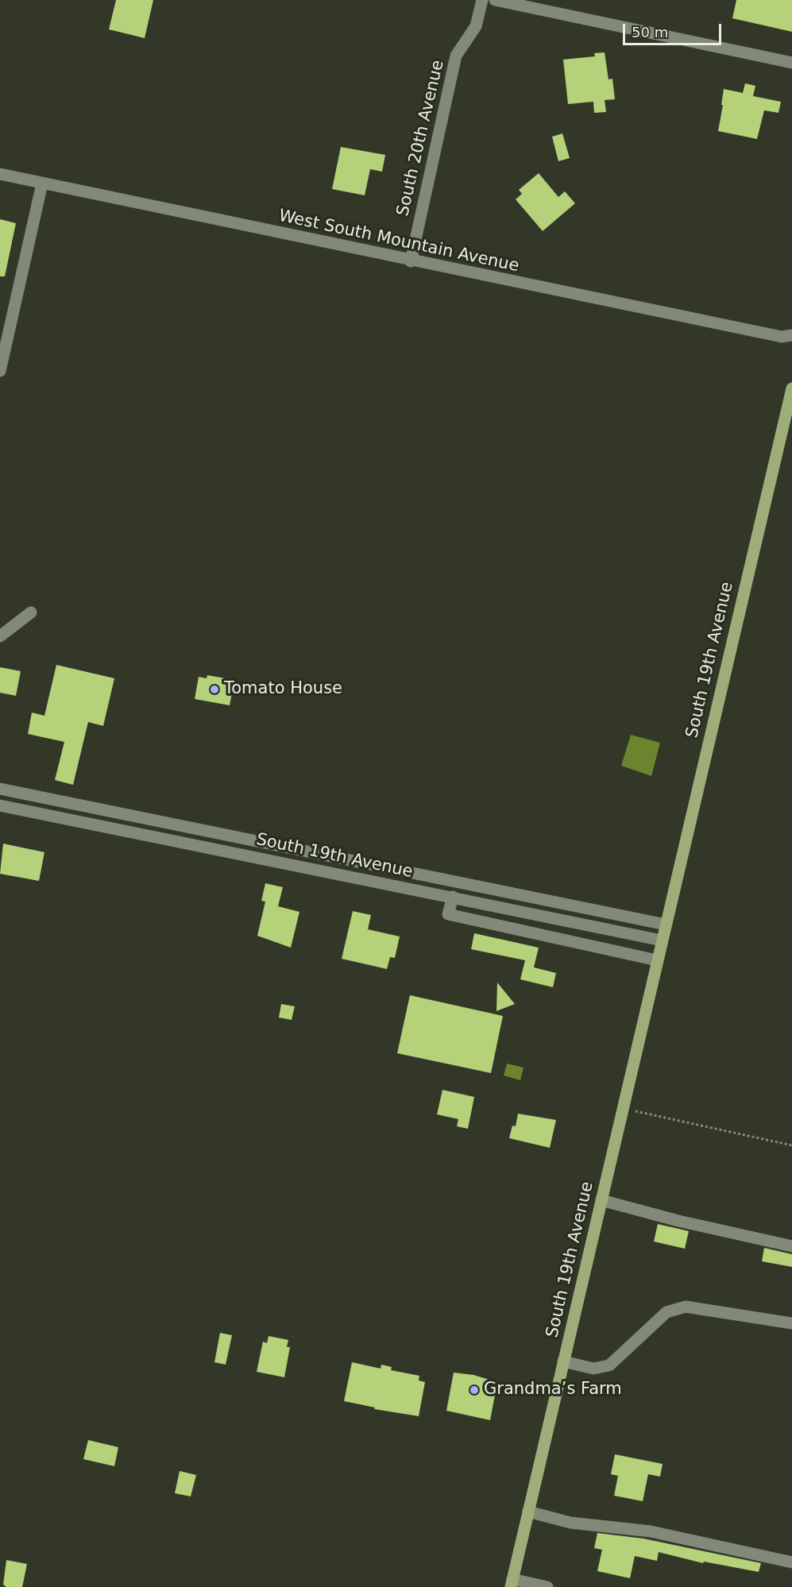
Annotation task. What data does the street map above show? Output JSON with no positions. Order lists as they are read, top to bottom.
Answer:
{
  "streets": {
    "main road": ["South 19th Avenue"],
    "street": ["South 20th Avenue", "West South Mountain Avenue"]
  },
  "crossings": [
    ["South 20th Avenue", "West South Mountain Avenue"]
  ],
  "places": ["Tomato House", "Grandma’s Farm"],
  "scale_bar": "50 m"
}
